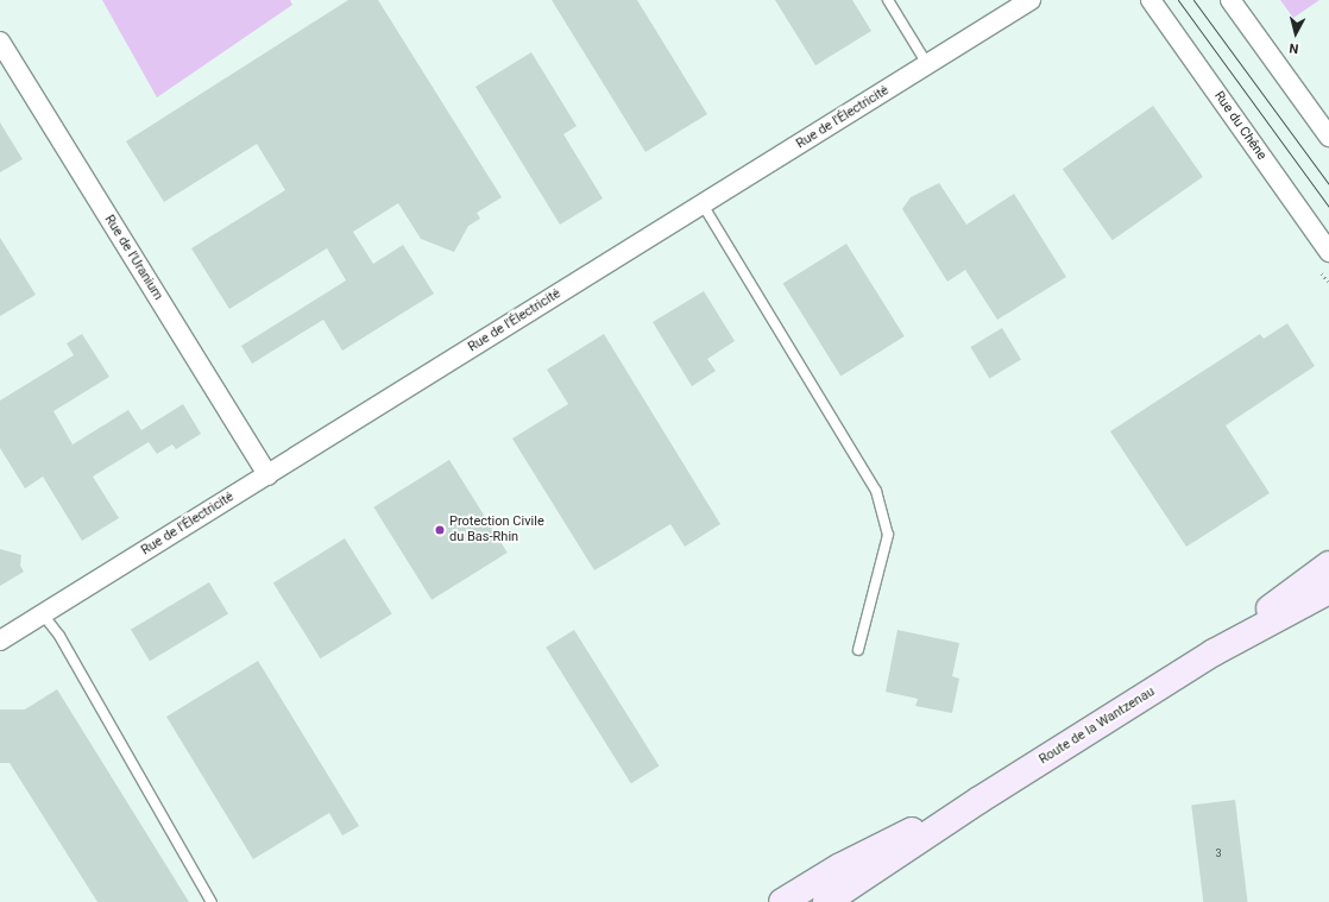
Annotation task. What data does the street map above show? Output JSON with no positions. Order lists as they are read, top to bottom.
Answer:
{
  "streets": {
    "main road": ["Route de la Wantzenau"],
    "street": ["Rue de l'Électricité", "Rue du Chêne", "Rue de l'Uranium"]
  },
  "crossings": [
    ["Rue de l'Électricité", "Rue de l'Uranium"]
  ],
  "places": ["Protection Civile du Bas-Rhin"],
  "house_numbers": ["3"],
  "north": "bottom"
}
